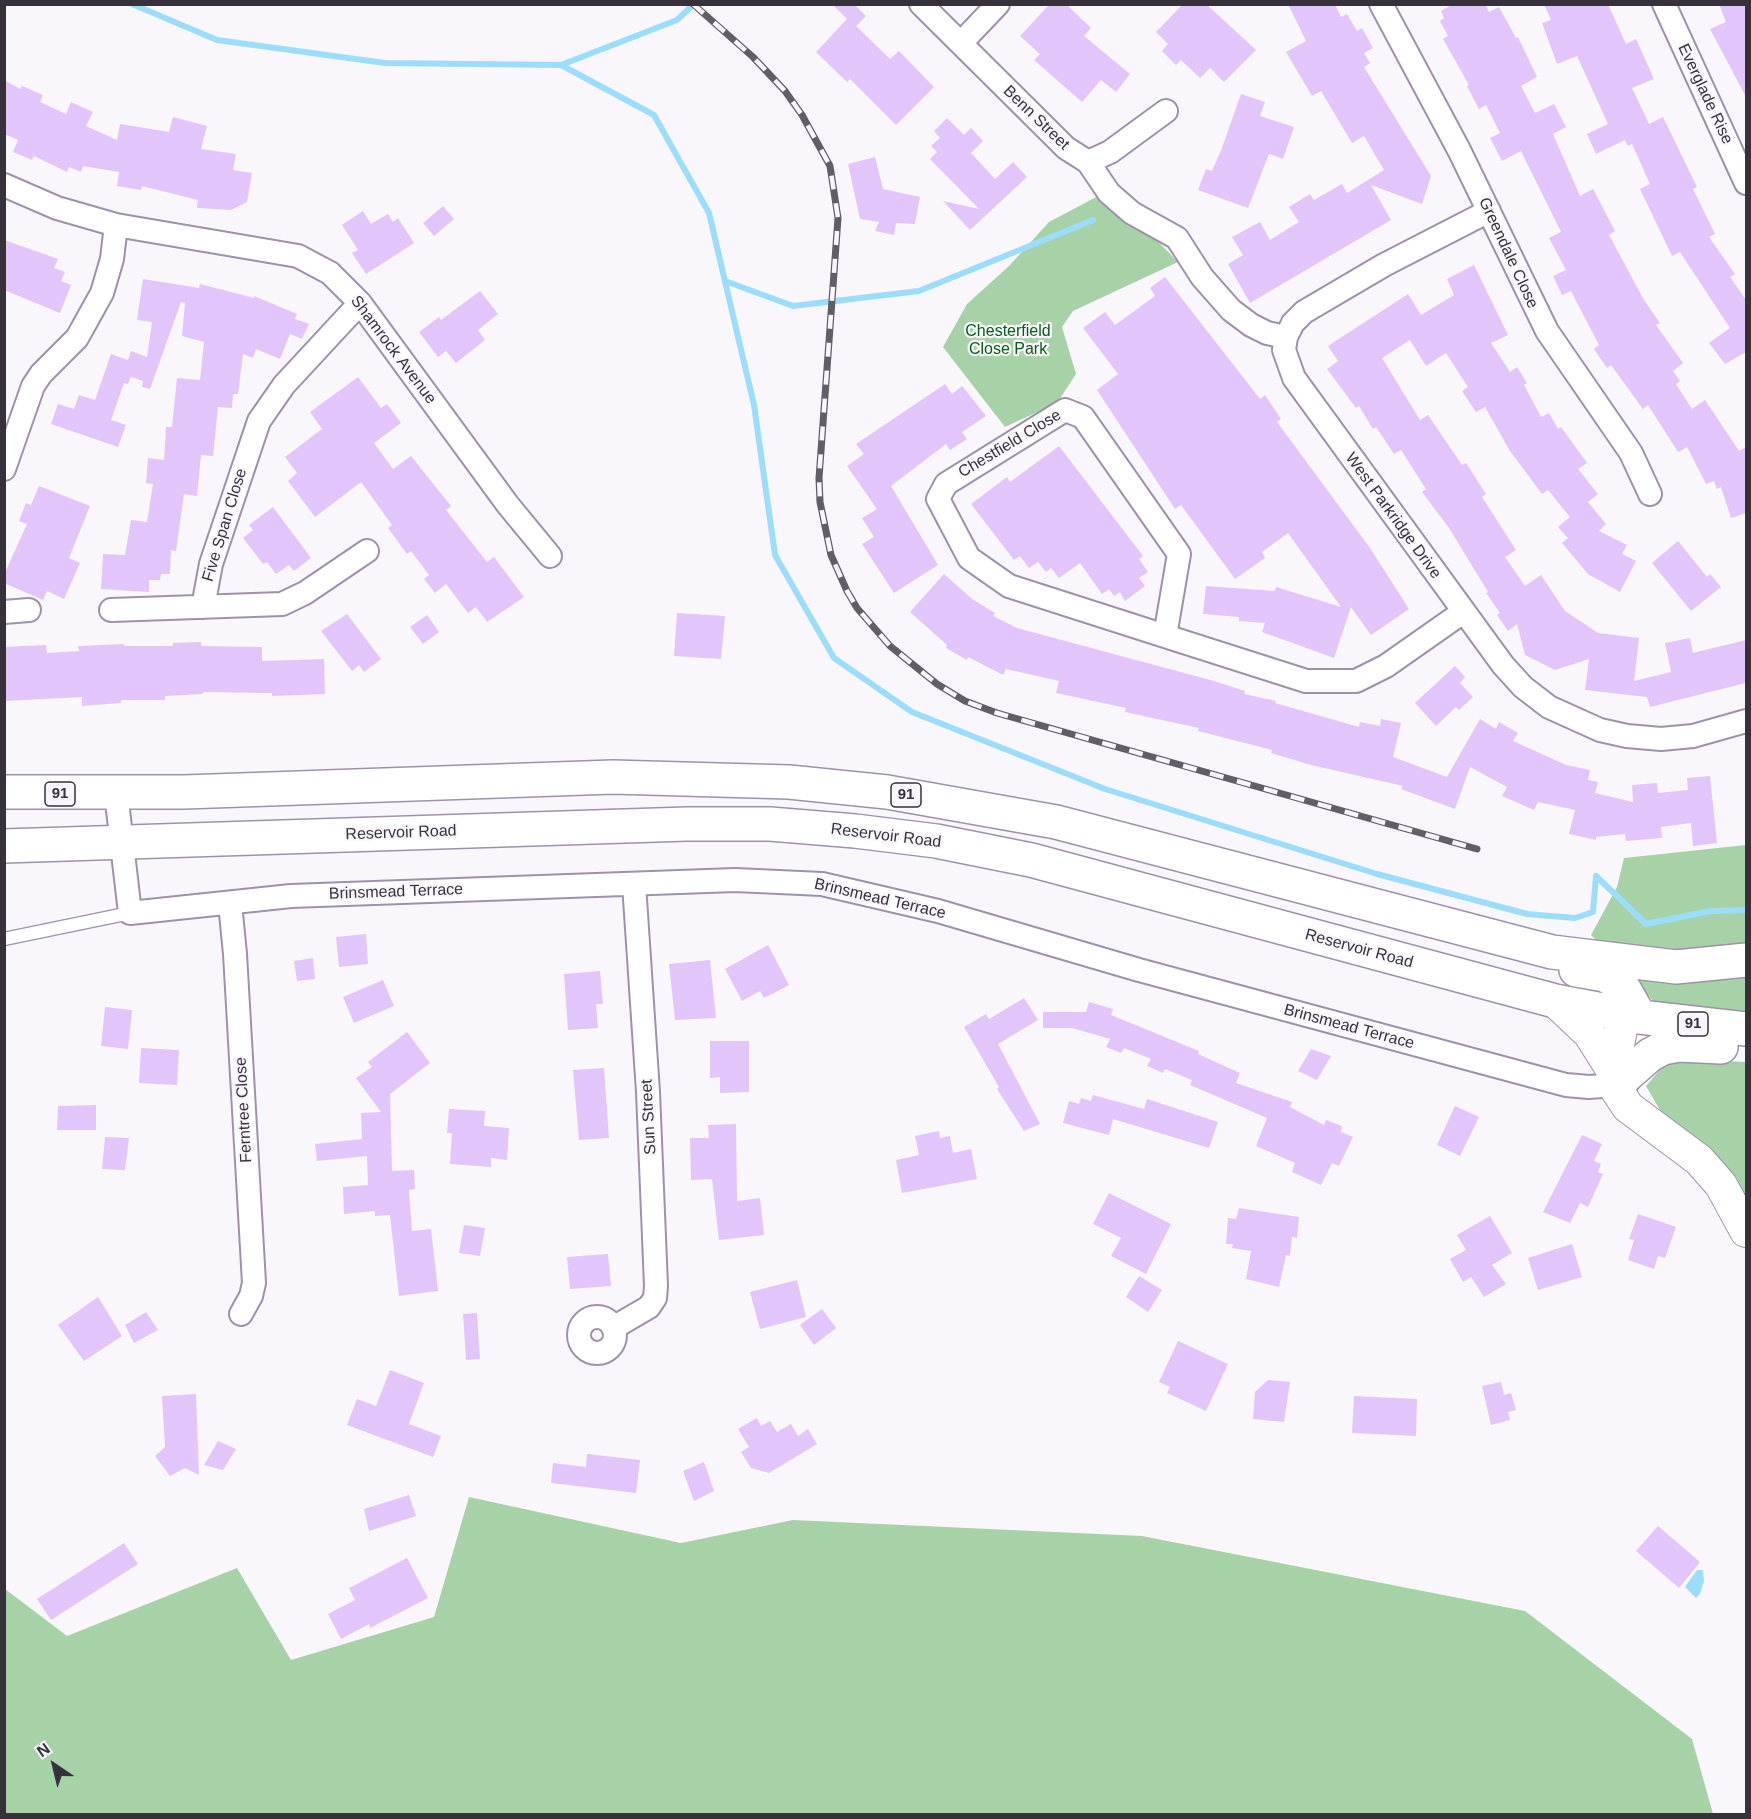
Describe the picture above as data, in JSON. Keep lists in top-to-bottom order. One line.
{"streets":{"main road":["91","Reservoir Road"],"street":["Everglade Rise","Benn Street","Greendale Close","Shamrock Avenue","Chestfield Close","West Parkridge Drive","Five Span Close","Brinsmead Terrace","Ferntree Close","Sun Street"]},"crossings":[["Benn Street","West Parkridge Drive"],["Shamrock Avenue","Five Span Close"],["Chestfield Close","West Parkridge Drive"],["Brinsmead Terrace","Ferntree Close"],["Brinsmead Terrace","Sun Street"]],"parks":["Chesterfield Close Park"],"north":"top left"}
